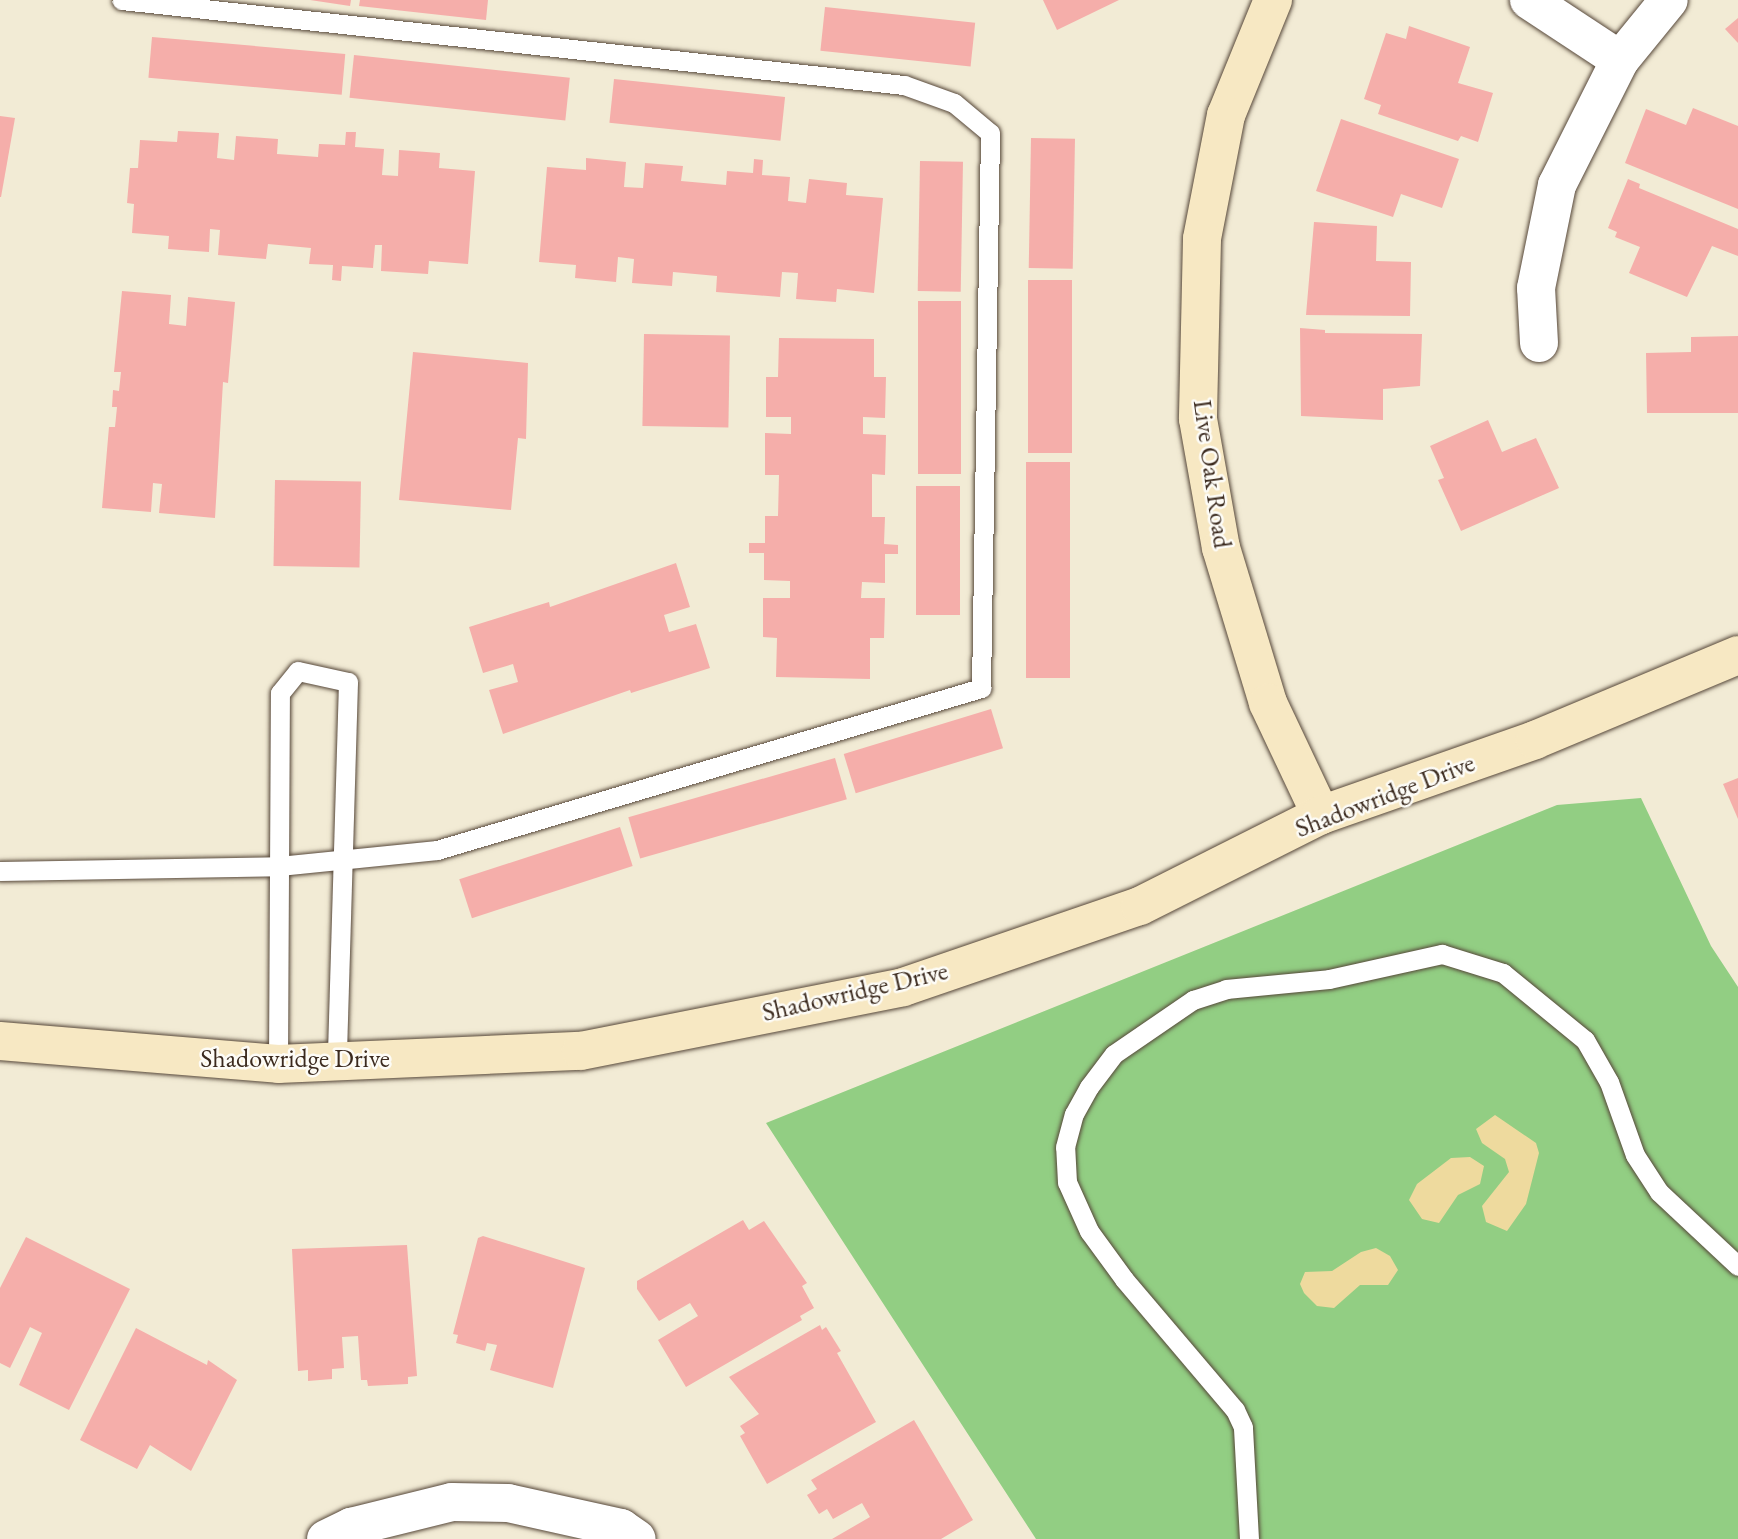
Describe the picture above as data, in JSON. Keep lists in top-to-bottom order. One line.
{"streets":{"main road":["Live Oak Road","Shadowridge Drive"]},"crossings":[["Live Oak Road","Shadowridge Drive"]]}
